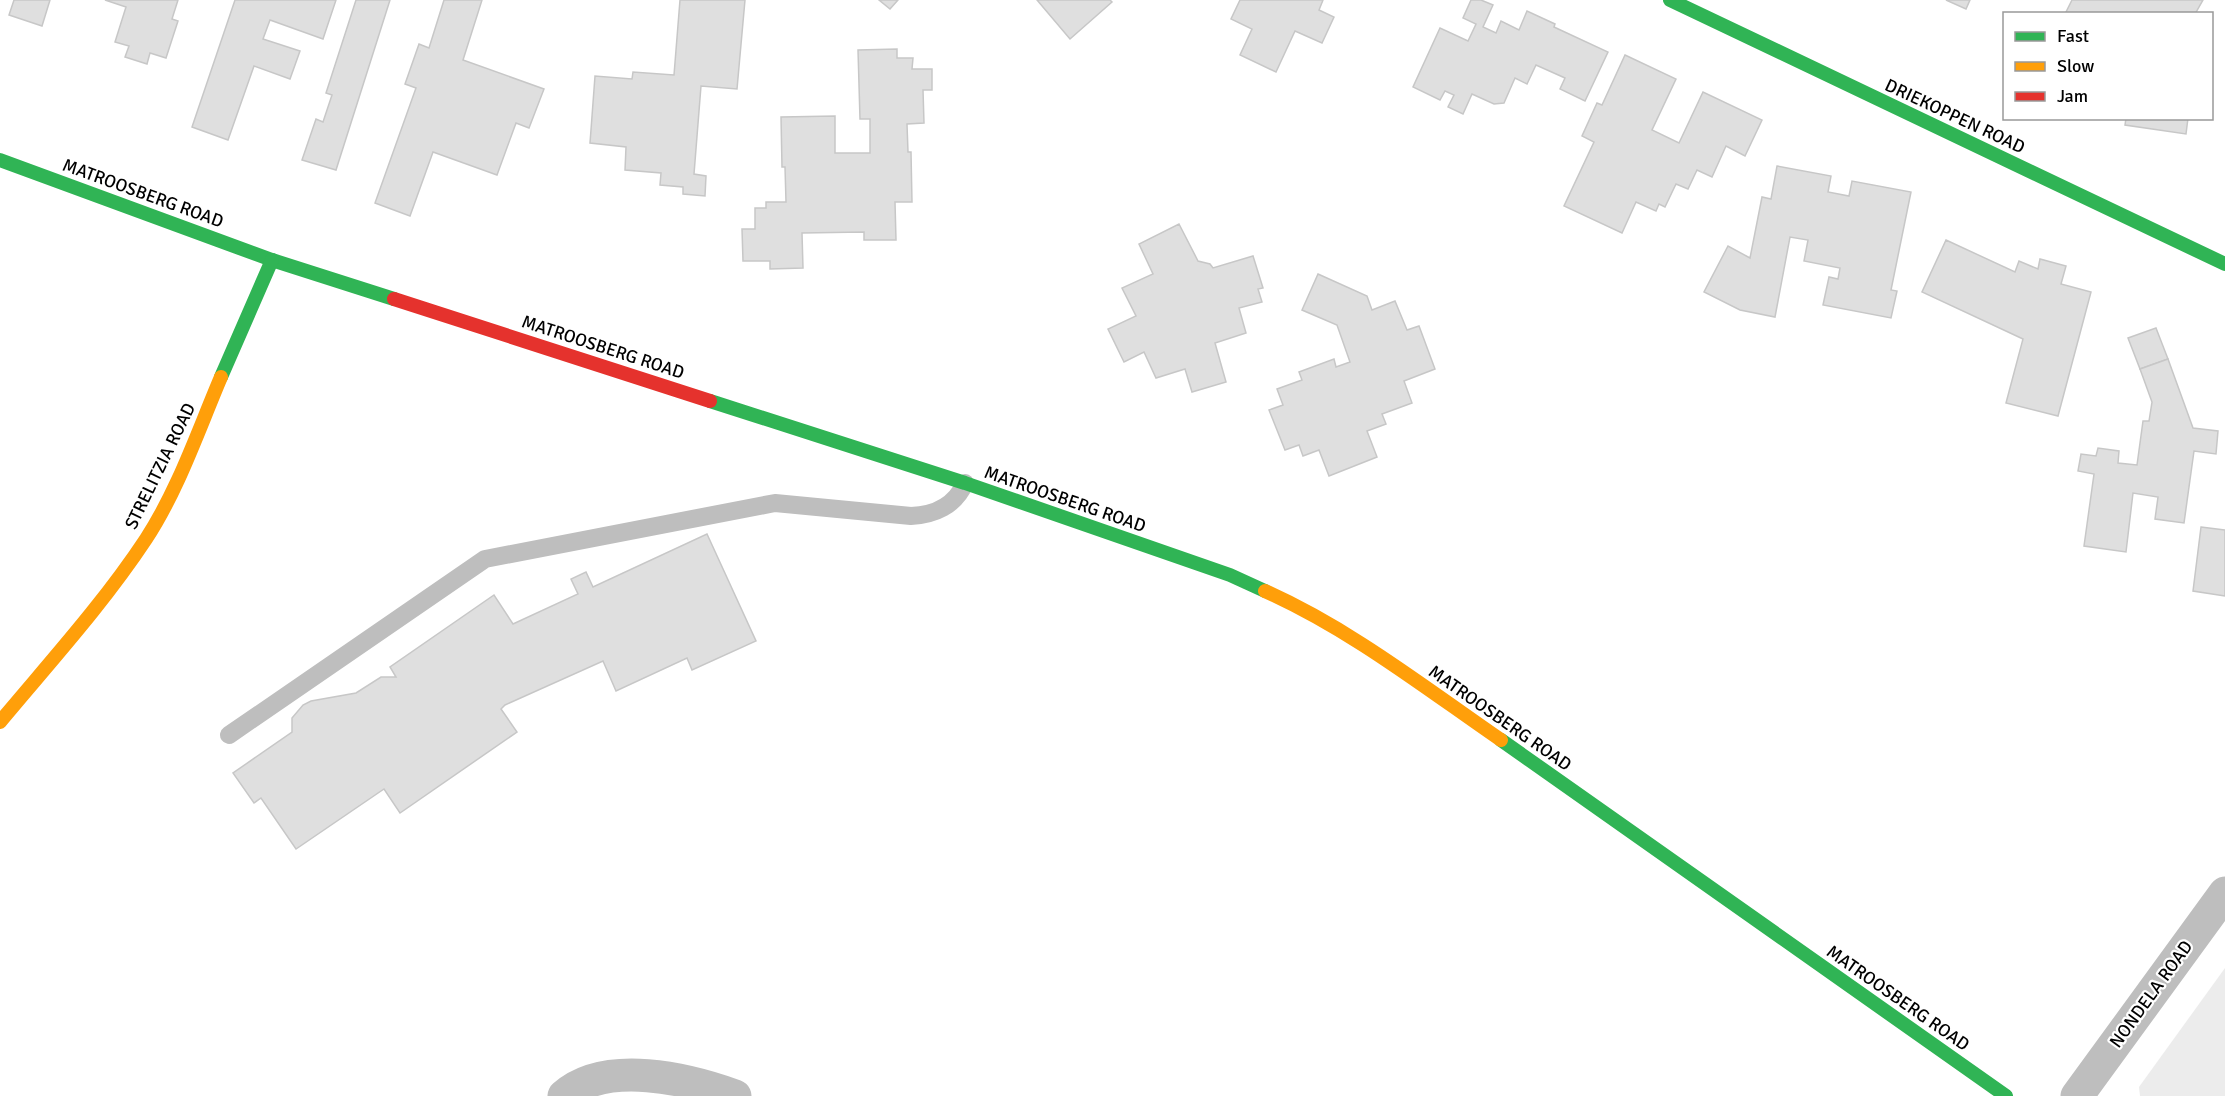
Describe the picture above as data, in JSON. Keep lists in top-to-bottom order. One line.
{"streets":{"street":["DRIEKOPPEN ROAD","MATROOSBERG ROAD","STRELITZIA ROAD","NONDELA ROAD"]},"crossings":[["MATROOSBERG ROAD","STRELITZIA ROAD"]],"legend":["Fast","Slow","Jam"]}
